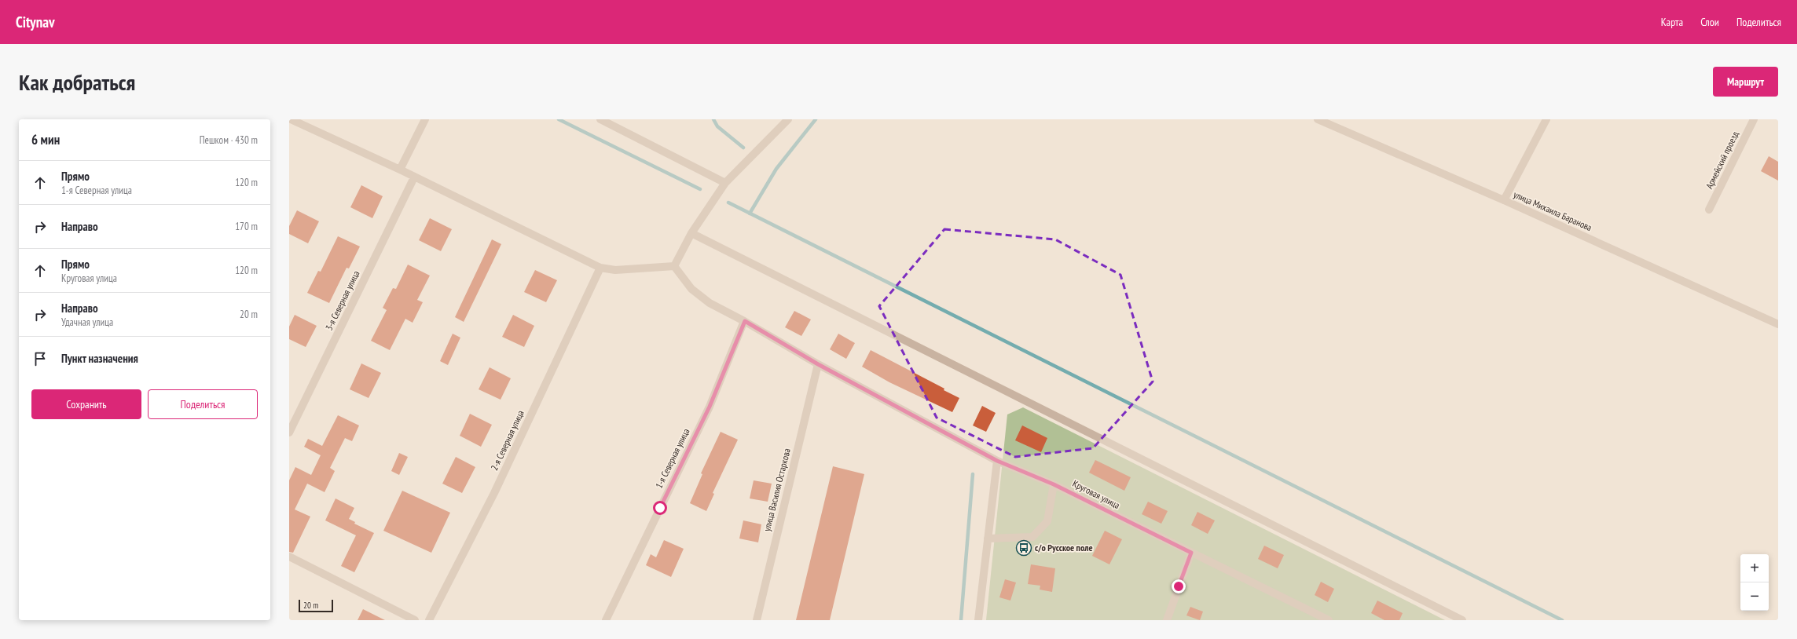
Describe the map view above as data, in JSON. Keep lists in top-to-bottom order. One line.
{"streets":{"street":["Армейский проезд","улица Михаила Баранова","3-я Северная улица","2-я Северная улица","1-я Северная улица","улица Василия Остаркова","Круговая улица"]},"crossings":[["1-я Северная улица","Круговая улица"],["улица Василия Остаркова","Круговая улица"]],"places":{"bus stop":["с/о Русское поле"]},"scale_bar":"20 m","page":{"header":"Citynav","nav":["Карта","Слои","Поделиться"],"buttons":["Маршрут",["Сохранить","Поделиться"]],"title":"Как добраться","heading":["6 мин","Пешком · 430 m"],"list":[["Прямо","1-я Северная улица","120 m"],["Направо","170 m"],["Прямо","Круговая улица","120 m"],["Направо","Удачная улица","20 m"],"Пункт назначения"],"map_buttons":["+","−"],"scale":"20 m"}}
